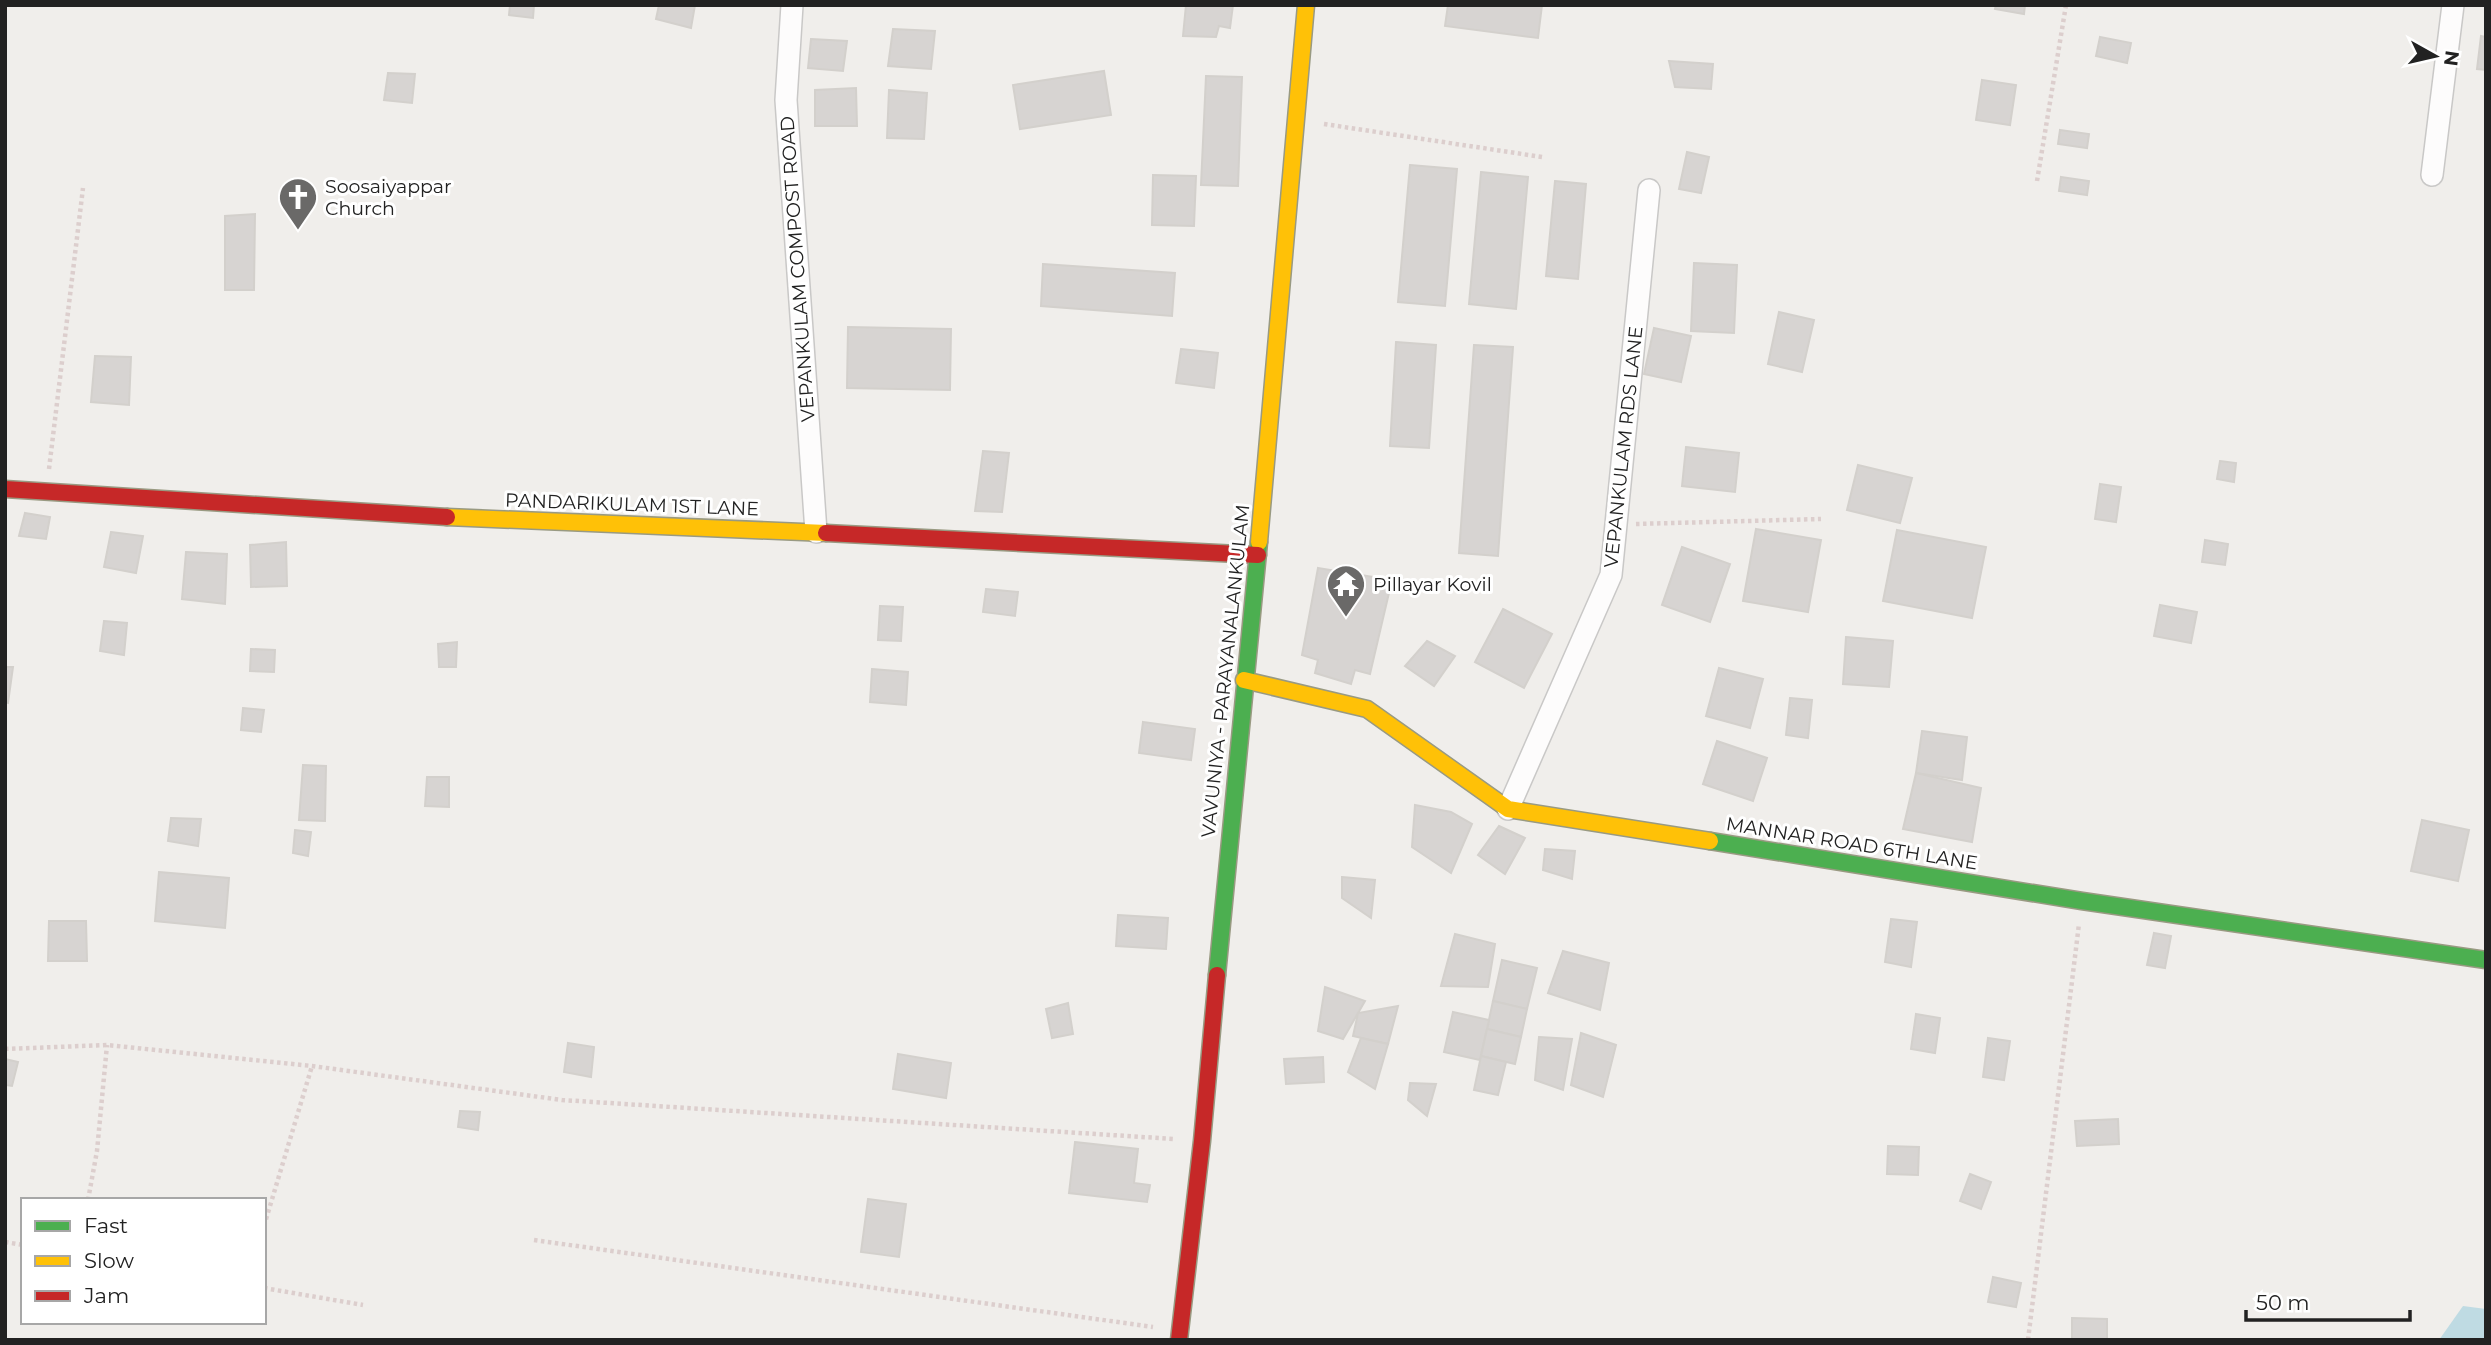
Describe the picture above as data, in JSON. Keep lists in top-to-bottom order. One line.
{"streets":{"main road":["PANDARIKULAM 1ST LANE","VAVUNIYA - PARAYANALANKULAM","MANNAR ROAD 6TH LANE"],"street":["VEPANKULAM COMPOST ROAD","VEPANKULAM RDS LANE"]},"crossings":[["VEPANKULAM COMPOST ROAD","PANDARIKULAM 1ST LANE"],["VEPANKULAM RDS LANE","MANNAR ROAD 6TH LANE"],["PANDARIKULAM 1ST LANE","VAVUNIYA - PARAYANALANKULAM"],["VAVUNIYA - PARAYANALANKULAM","MANNAR ROAD 6TH LANE"]],"places":{"church":["Soosaiyappar Church"],"temple":["Pillayar Kovil"]},"legend":["Fast","Slow","Jam"],"scale_bar":"50 m","north":"right"}
